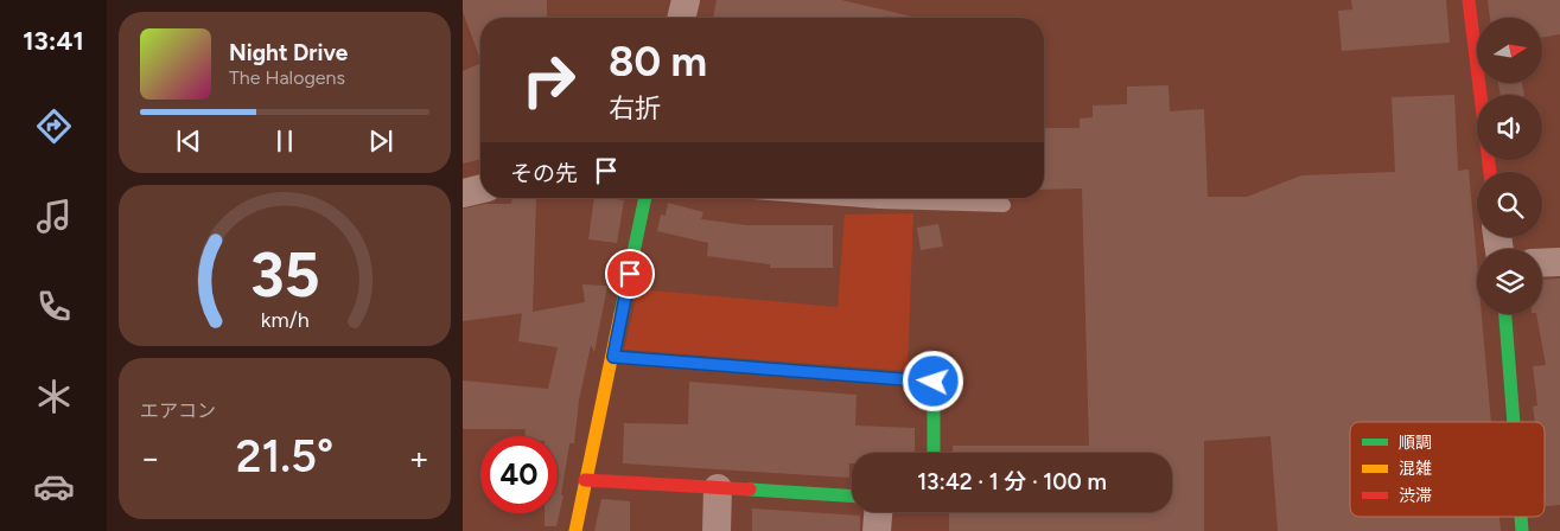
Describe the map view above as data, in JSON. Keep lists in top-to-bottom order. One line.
{"legend":["順調","混雑","渋滞"],"north":"right","page":{"tabs":"13:41","turn":["80 m","右折"],"song":["Night Drive","The Halogens"],"then":"その先","tile":"エアコン","heat":["−","21.5°","+"],"limit":"40","trip":"13:42 · 1 分 · 100 m","gauge":["35","km/h"]}}
